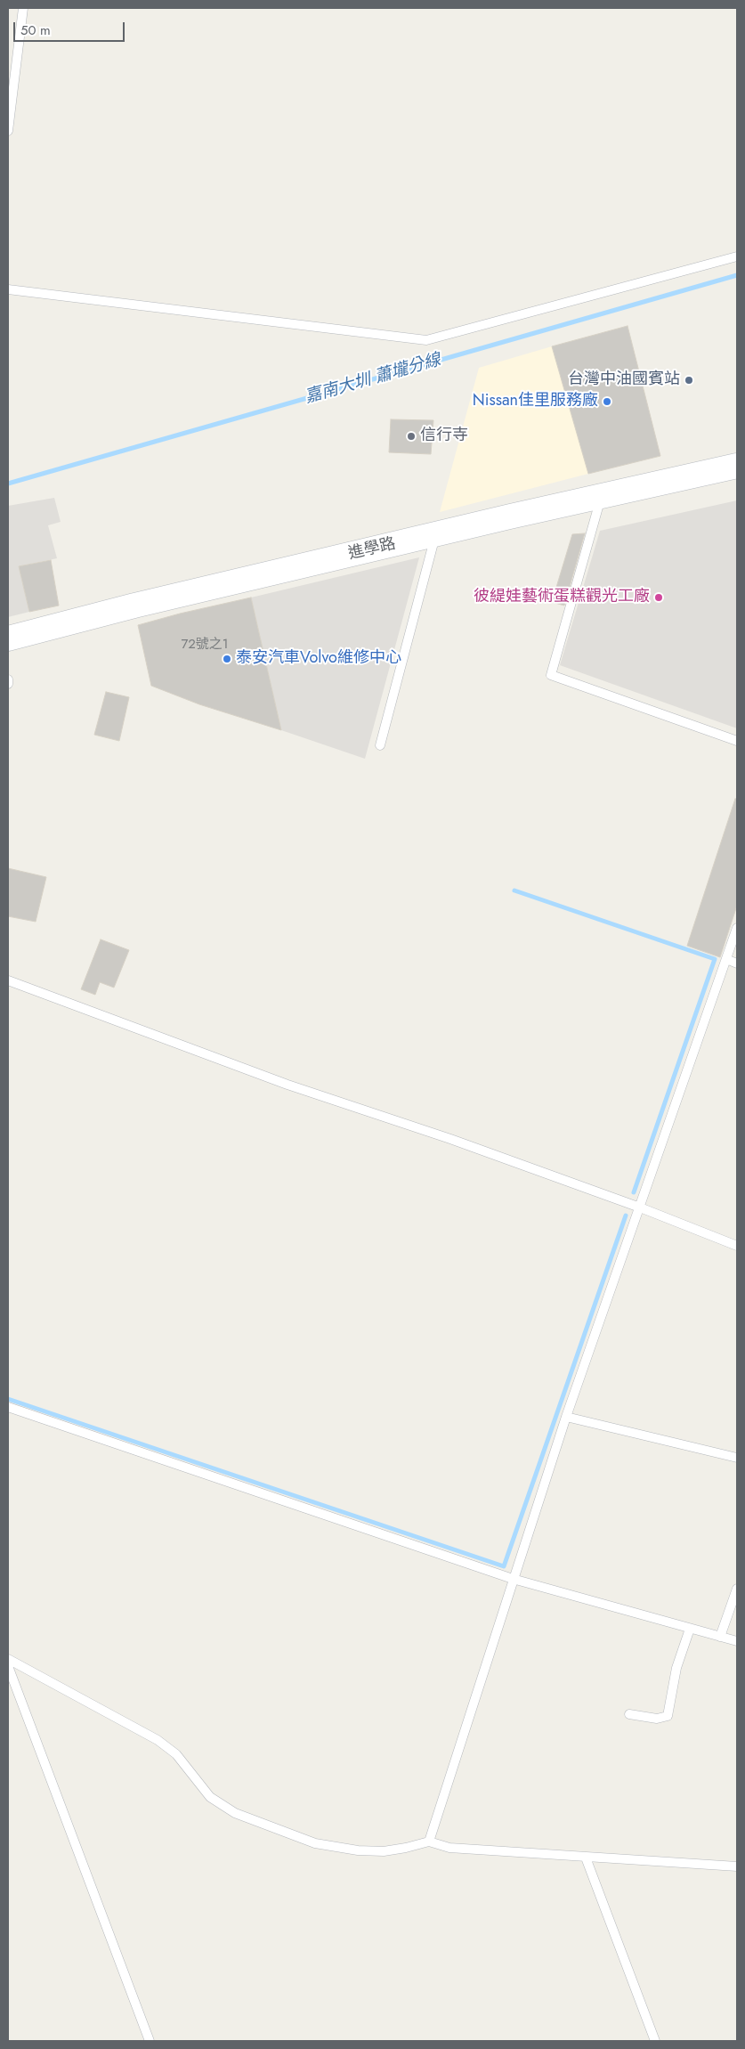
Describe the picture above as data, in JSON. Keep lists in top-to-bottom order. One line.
{"streets":{"main road":["進學路"]},"water":["嘉南大圳 蕭壠分線"],"places":["台灣中油國賓站","Nissan佳里服務廠","信行寺","彼緹娃藝術蛋糕觀光工廠","泰安汽車Volvo維修中心"],"house_numbers":["72號之1"],"scale_bar":"50 m"}
